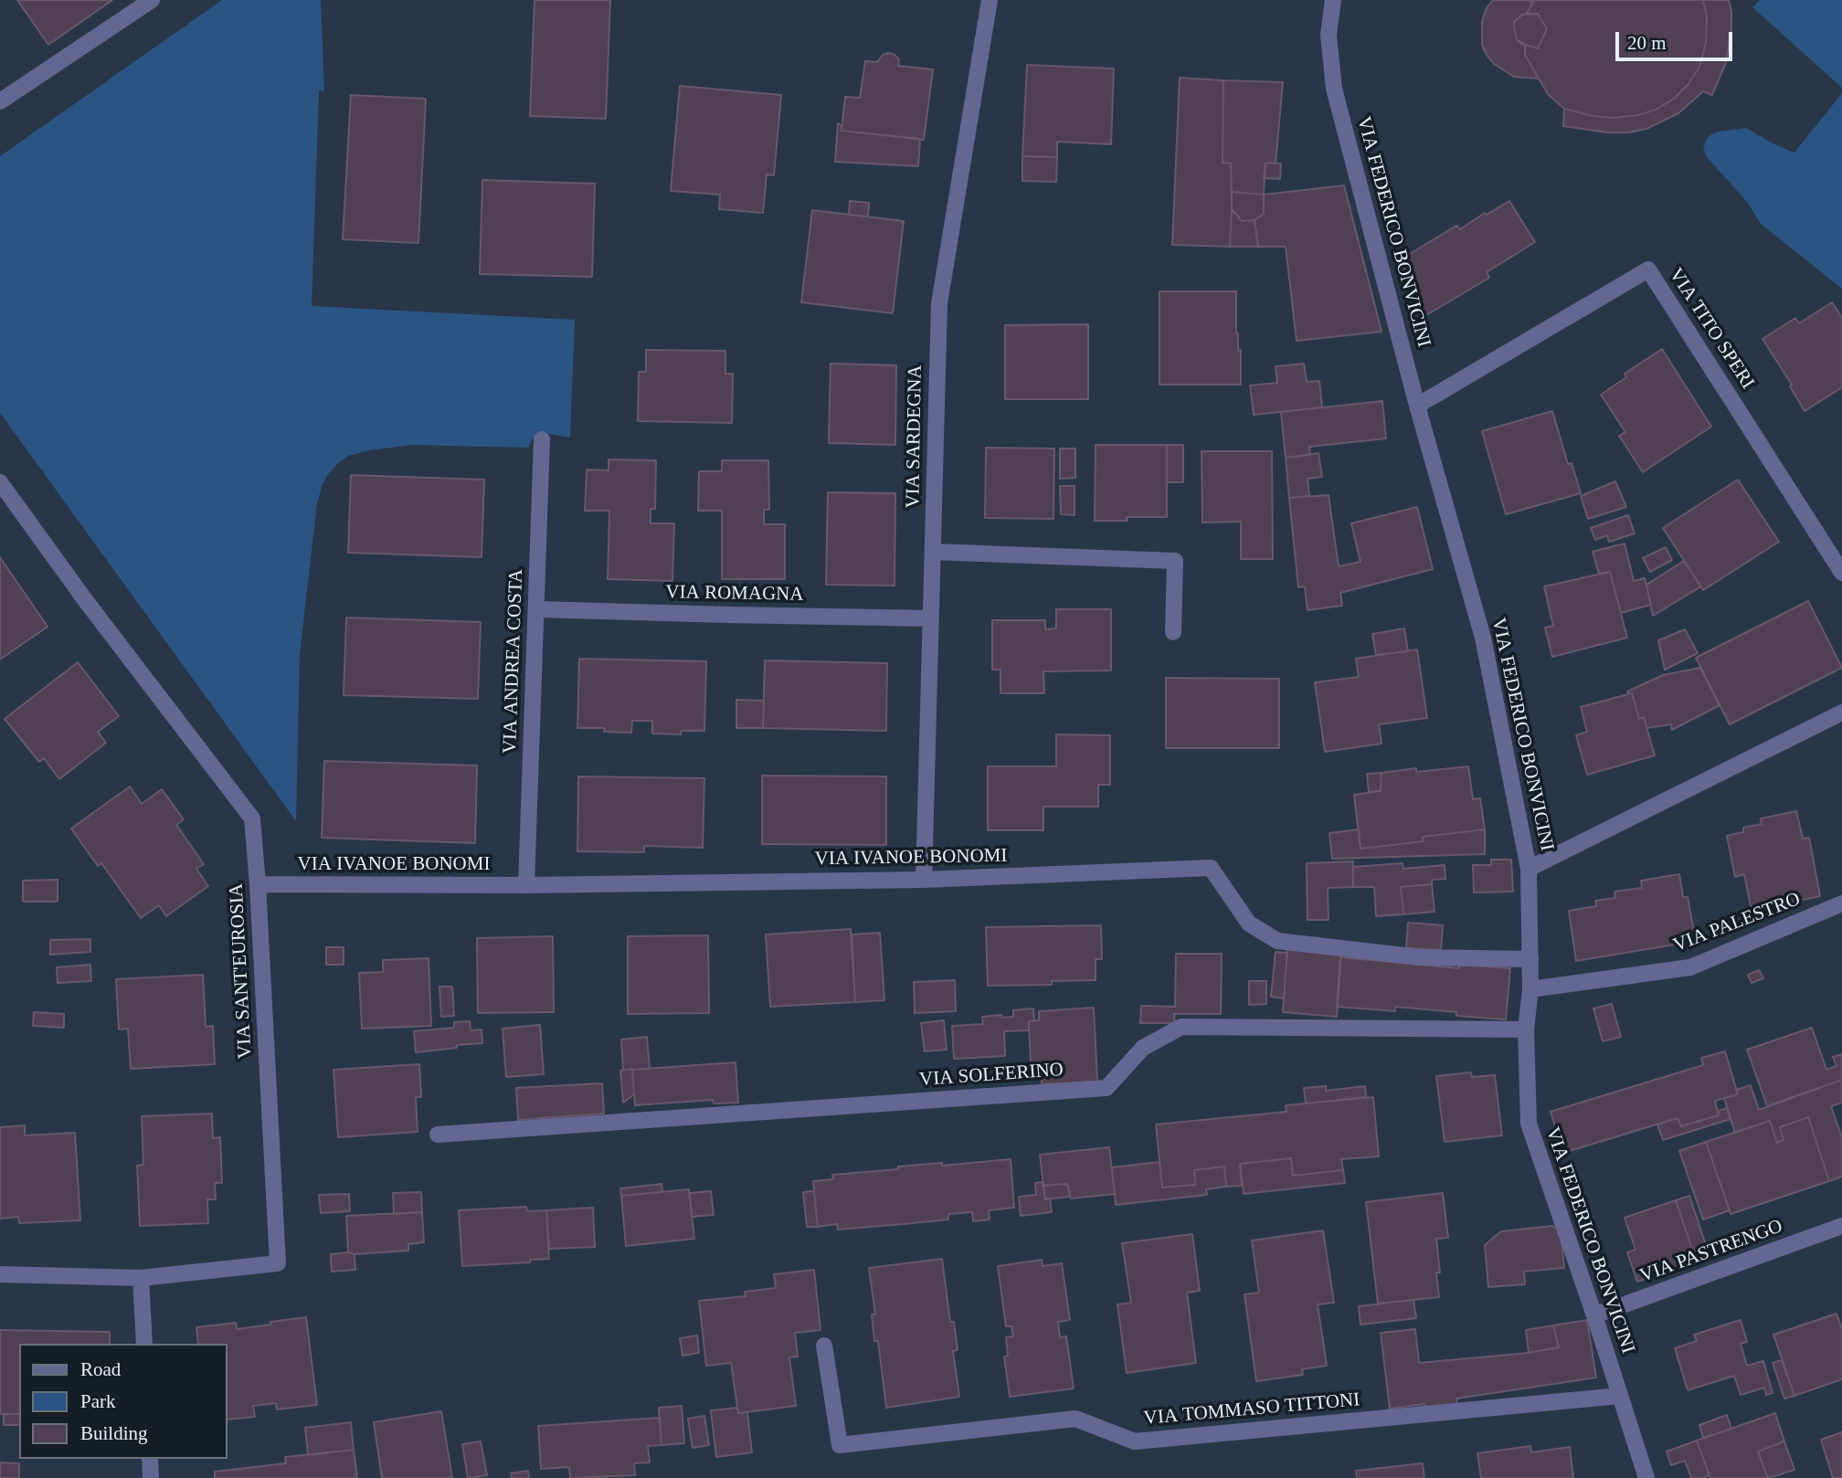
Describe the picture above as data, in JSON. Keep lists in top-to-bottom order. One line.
{"streets":{"street":["VIA FEDERICO BONVICINI","VIA TITO SPERI","VIA SARDEGNA","VIA ROMAGNA","VIA ANDREA COSTA","VIA IVANOE BONOMI","VIA PALESTRO","VIA SANT'EUROSIA","VIA SOLFERINO","VIA PASTRENGO","VIA TOMMASO TITTONI"]},"crossings":[["VIA FEDERICO BONVICINI","VIA TITO SPERI"],["VIA FEDERICO BONVICINI","VIA IVANOE BONOMI"],["VIA FEDERICO BONVICINI","VIA PALESTRO"],["VIA FEDERICO BONVICINI","VIA SOLFERINO"],["VIA FEDERICO BONVICINI","VIA PASTRENGO"],["VIA FEDERICO BONVICINI","VIA TOMMASO TITTONI"],["VIA SARDEGNA","VIA ROMAGNA"],["VIA SARDEGNA","VIA IVANOE BONOMI"],["VIA ROMAGNA","VIA ANDREA COSTA"],["VIA ANDREA COSTA","VIA IVANOE BONOMI"],["VIA IVANOE BONOMI","VIA SANT'EUROSIA"]],"legend":["Road","Park","Building"],"scale_bar":"20 m"}
